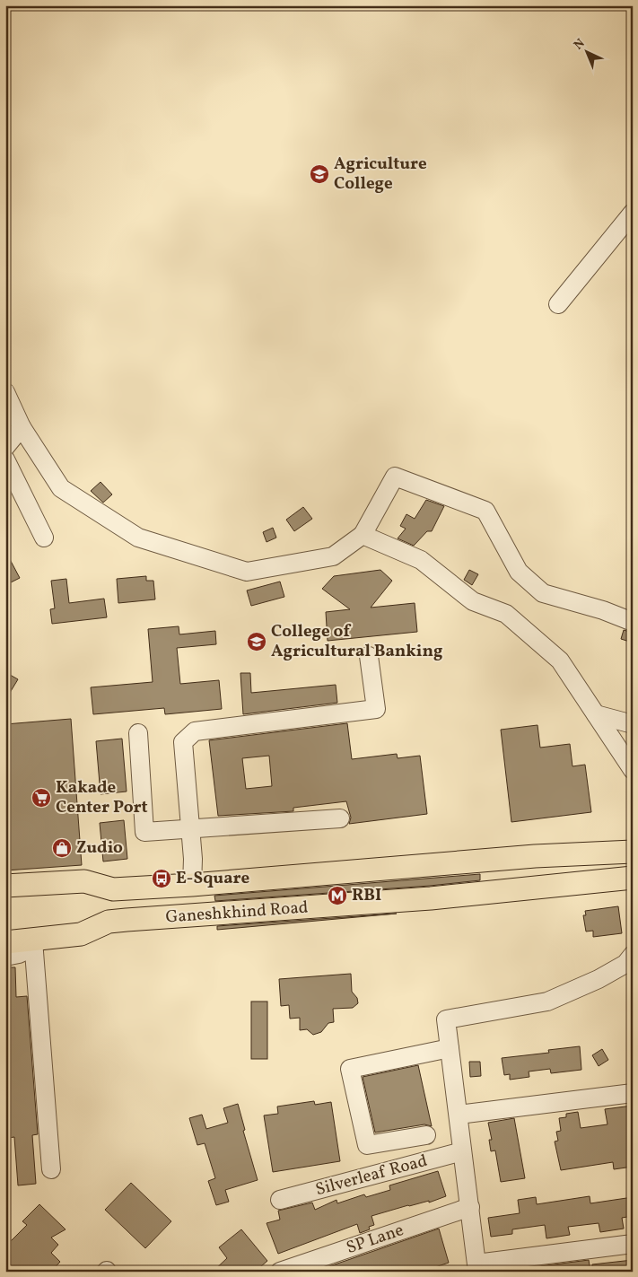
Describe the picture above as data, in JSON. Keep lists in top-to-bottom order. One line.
{"streets":{"main road":["Ganeshkhind Road"],"street":["Silverleaf Road","SP Lane"]},"places":{"school or university":["Agriculture College","College of Agricultural Banking"],"supermarket":["Kakade Center Port"],"shop":["Zudio"],"bus stop":["E-Square"],"metro station":["RBI"]},"north":"top left"}
